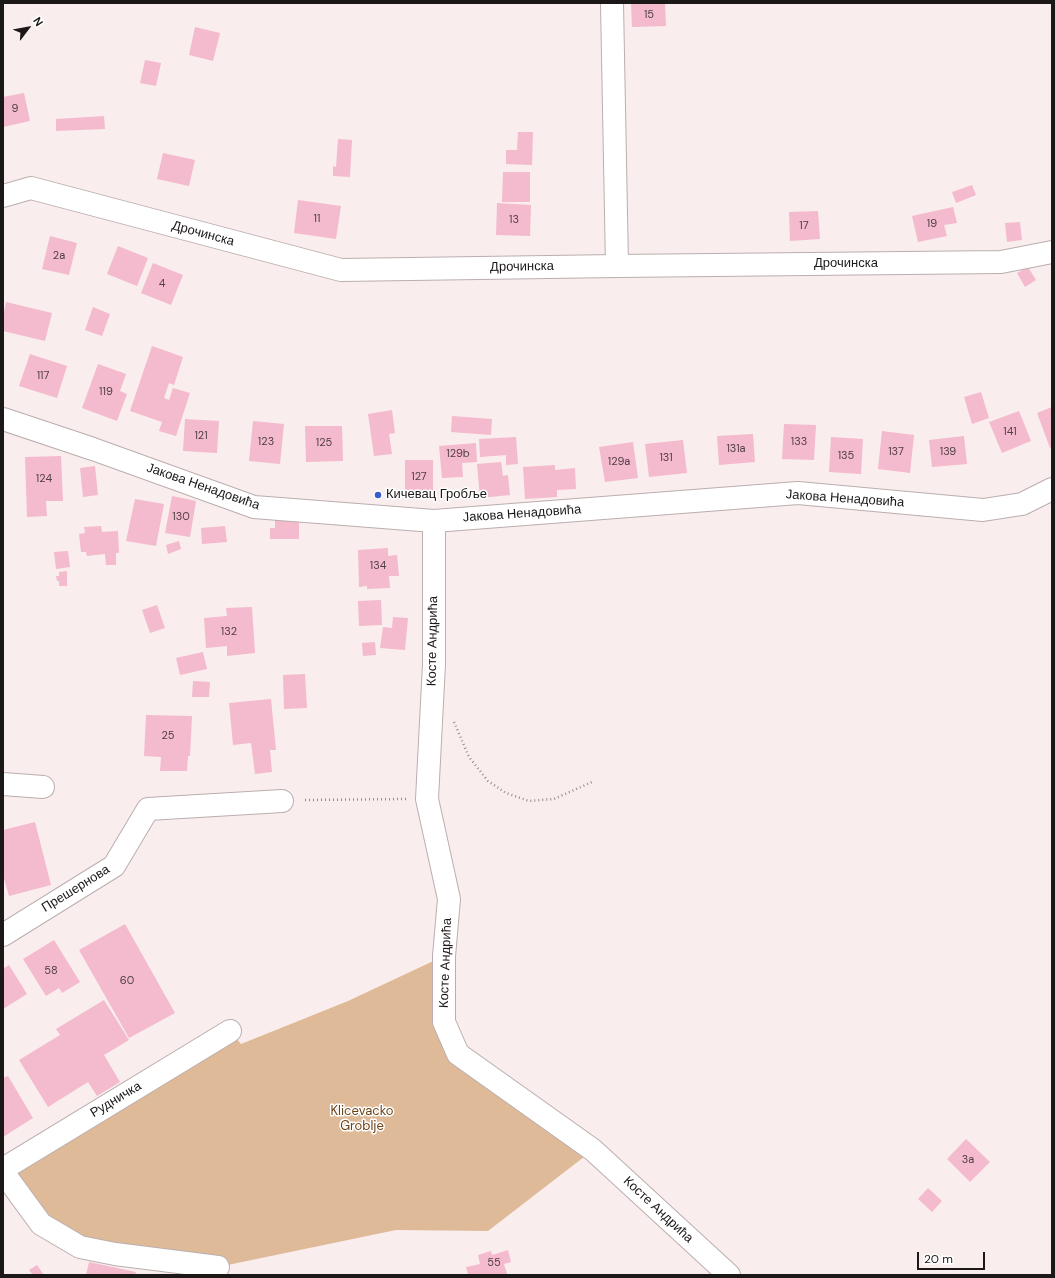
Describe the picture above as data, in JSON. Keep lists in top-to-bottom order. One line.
{"streets":{"street":["Дрочинска","Јакова Ненадовића","Косте Андрића","Прешернова","Рудничка"]},"crossings":[["Јакова Ненадовића","Косте Андрића"]],"parks":["Klicevacko Groblje"],"places":["Кичевац Гробље"],"house_numbers":["15","9","11","13","19","17","2a","4","117","119","141","121","123","133","125","131a","137","139","129b","135","131","129a","127","124","130","134","132","25","58","60","3a","55"],"scale_bar":"20 m","north":"top right"}
